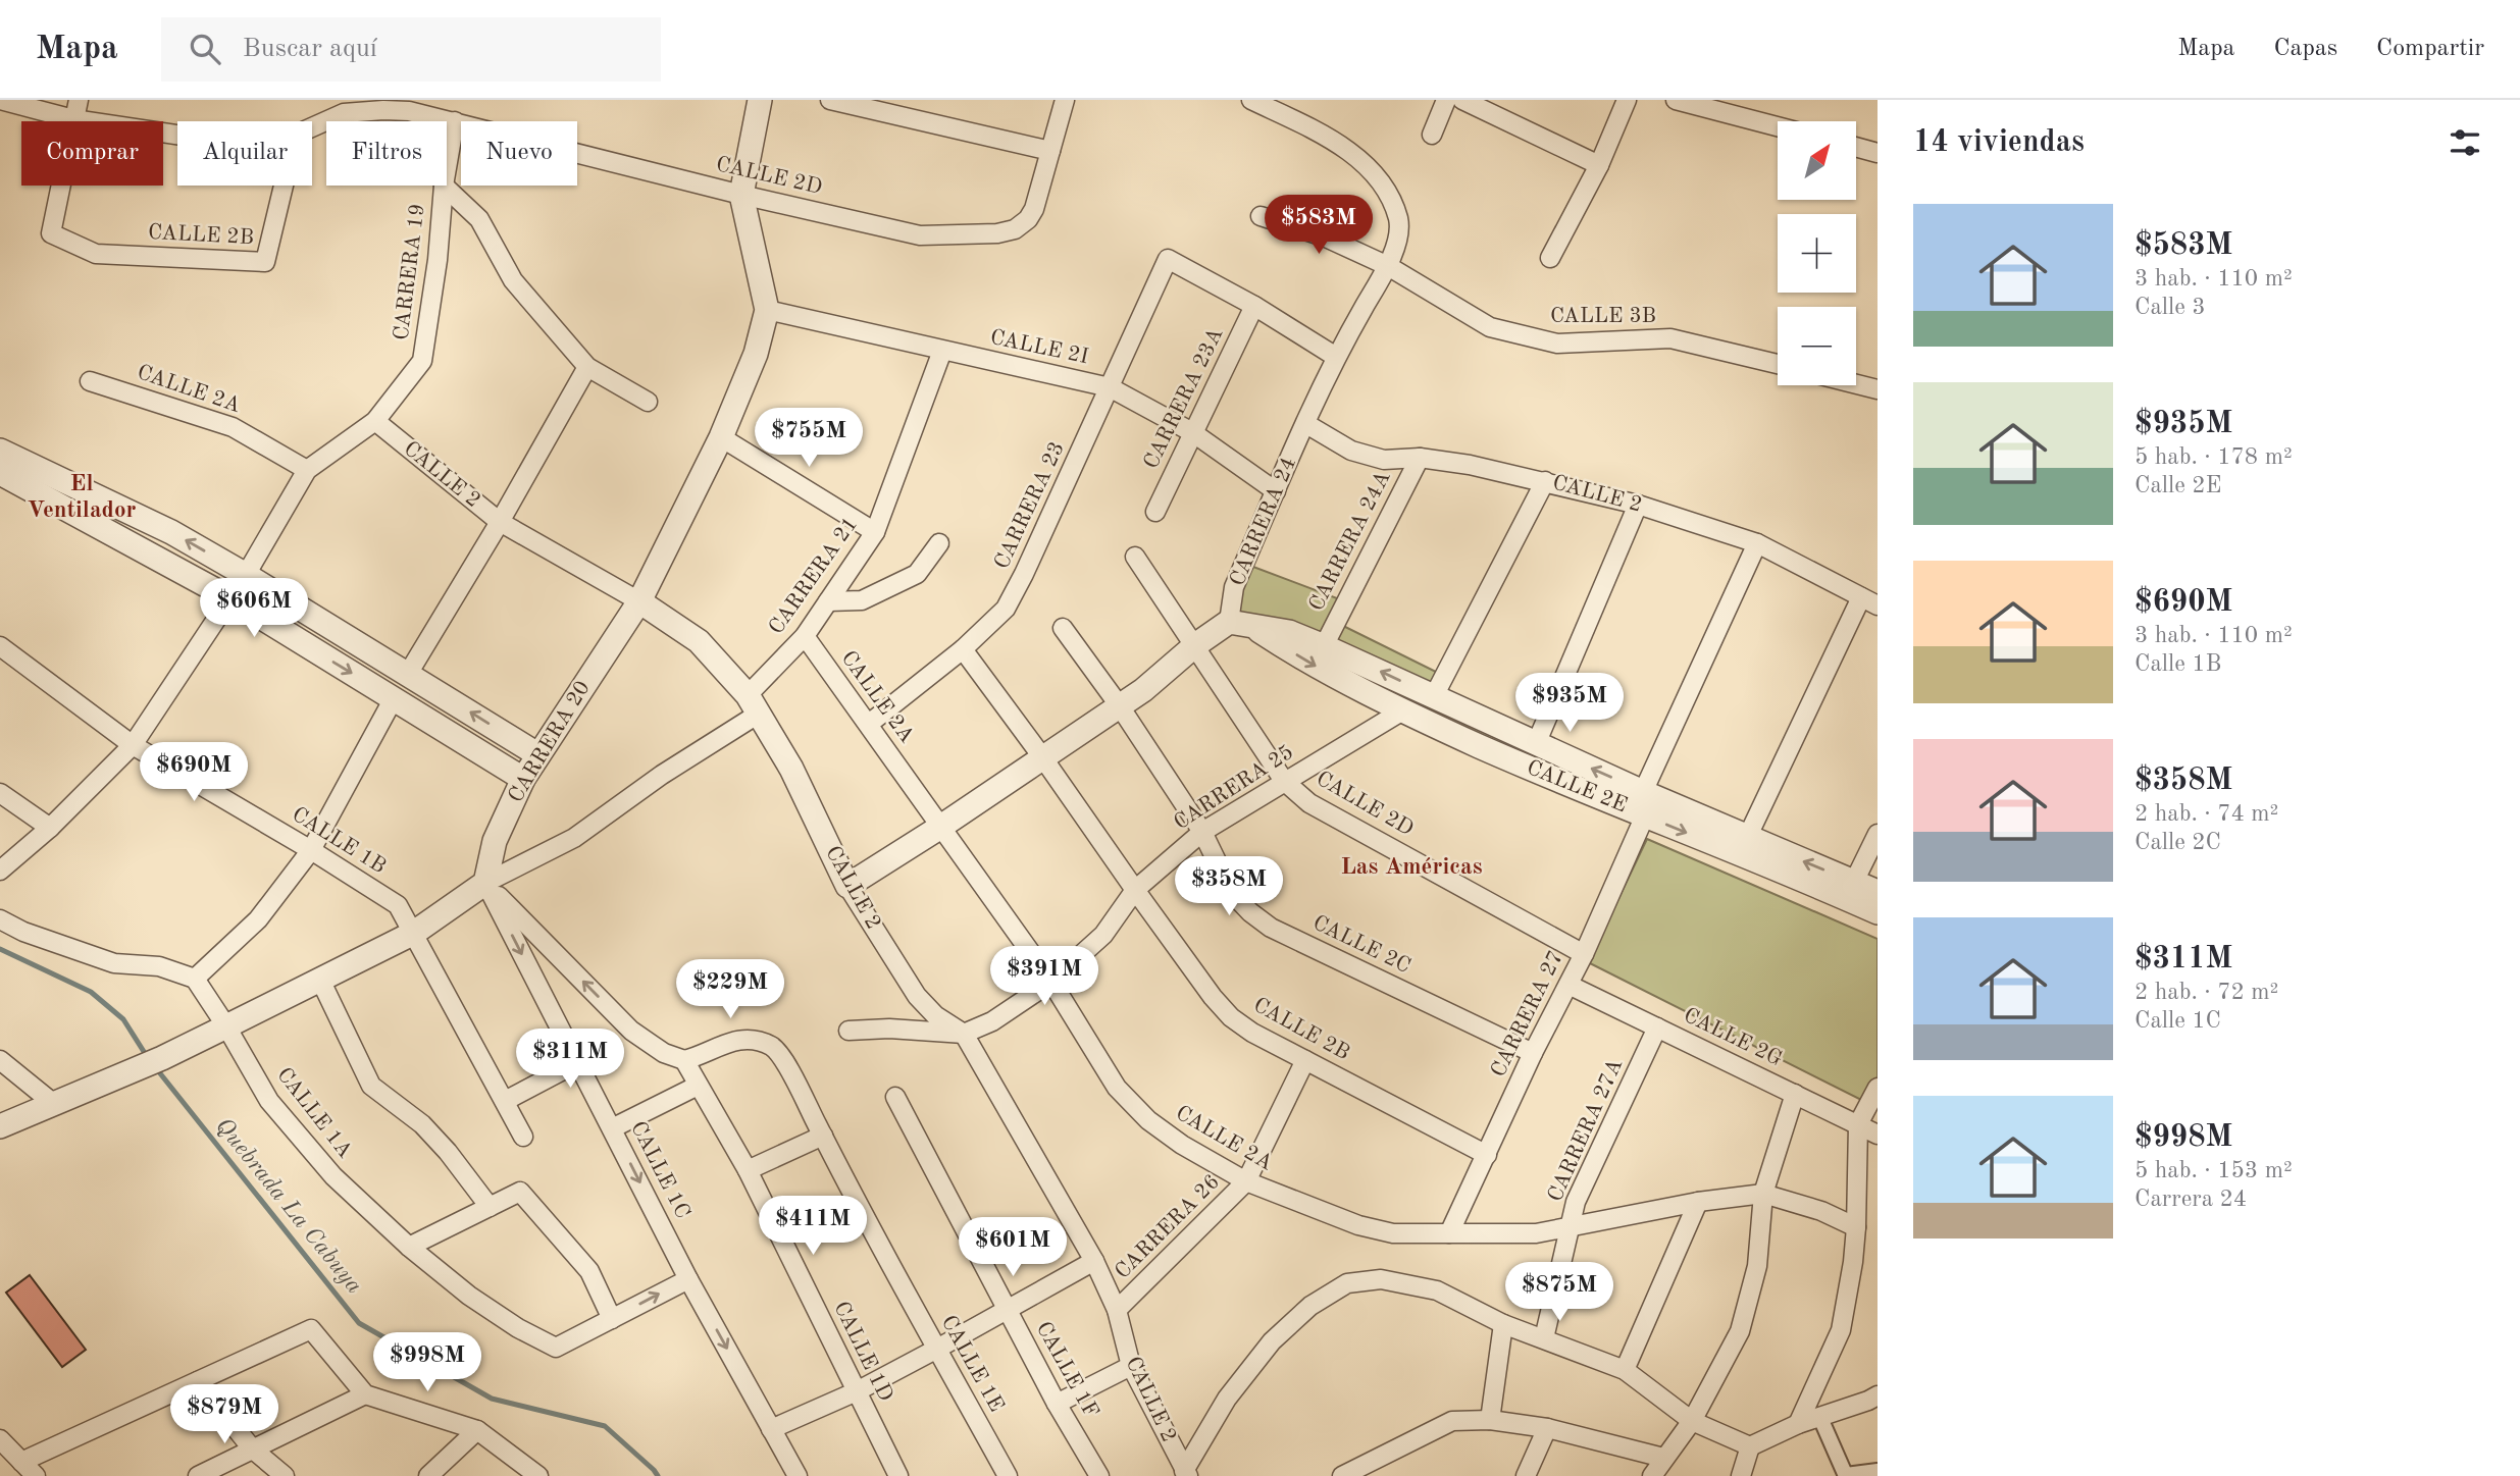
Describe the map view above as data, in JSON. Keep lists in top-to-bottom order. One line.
{"streets":{"street":["CALLE 2D","CALLE 2B","CARRERA 19","CALLE 3B","CALLE 2I","CALLE 2A","CARRERA 23A","CALLE 2","CARRERA 23","CARRERA 24","CARRERA 24A","CARRERA 21","CARRERA 20","CALLE 2E","CARRERA 25","CALLE 1B","CALLE 2C","CARRERA 27","CALLE 2G","CALLE 1A","CARRERA 27A","CALLE 1C","CARRERA 26","CALLE 1D","CALLE 1E","CALLE 1F"]},"crossings":[["CALLE 2D","CARRERA 19"],["CALLE 2D","CARRERA 20"],["CALLE 2D","CARRERA 25"],["CALLE 2D","CARRERA 27"],["CALLE 2B","CARRERA 23"],["CALLE 2B","CARRERA 25"],["CALLE 2B","CARRERA 27"],["CALLE 2B","CARRERA 26"],["CARRERA 19","CALLE 2A"],["CARRERA 19","CALLE 2"],["CARRERA 19","CALLE 1B"],["CALLE 3B","CARRERA 24"],["CALLE 2I","CARRERA 23A"],["CALLE 2I","CARRERA 23"],["CALLE 2I","CARRERA 24"],["CALLE 2I","CARRERA 21"],["CALLE 2I","CARRERA 20"],["CALLE 2A","CARRERA 23"],["CALLE 2A","CARRERA 21"],["CALLE 2A","CARRERA 25"],["CALLE 2A","CARRERA 27"],["CALLE 2A","CARRERA 27A"],["CALLE 2A","CARRERA 26"],["CARRERA 23A","CARRERA 23"],["CALLE 2","CARRERA 24"],["CALLE 2","CARRERA 24A"],["CALLE 2","CARRERA 21"],["CALLE 2","CARRERA 20"],["CALLE 2","CARRERA 25"],["CALLE 2","CARRERA 26"],["CARRERA 24","CALLE 2E"],["CARRERA 24A","CALLE 2E"],["CARRERA 21","CARRERA 20"],["CARRERA 21","CALLE 1C"],["CARRERA 20","CALLE 1C"],["CALLE 2E","CARRERA 25"],["CALLE 2E","CARRERA 27"],["CARRERA 25","CALLE 2C"],["CALLE 2C","CARRERA 27"],["CARRERA 27","CALLE 2G"],["CALLE 2G","CARRERA 27A"],["CALLE 1C","CARRERA 26"],["CARRERA 26","CALLE 1D"],["CARRERA 26","CALLE 1E"],["CARRERA 26","CALLE 1F"],["CALLE 1D","CALLE 1E"]],"districts":["El Ventilador","Las Américas"],"water":["Quebrada La Cabuya"],"north":"top right","page":{"header":"Mapa","search":"Buscar aquí","nav":["Mapa","Capas","Compartir"],"heading":"14 viviendas","map_buttons":["+","−"],"chip":["Comprar","Alquilar","Filtros","Nuevo"],"list":[{"name":"$583M","note":"3 hab. · 110 m² · Calle 3"},{"name":"$935M","note":"5 hab. · 178 m² · Calle 2E"},{"name":"$690M","note":"3 hab. · 110 m² · Calle 1B"},{"name":"$358M","note":"2 hab. · 74 m² · Calle 2C"},{"name":"$311M","note":"2 hab. · 72 m² · Calle 1C"},{"name":"$998M","note":"5 hab. · 153 m² · Carrera 24"}],"price":["$583M","$755M","$606M","$935M","$690M","$358M","$391M","$229M","$311M","$411M","$601M","$875M","$998M","$879M"]}}
